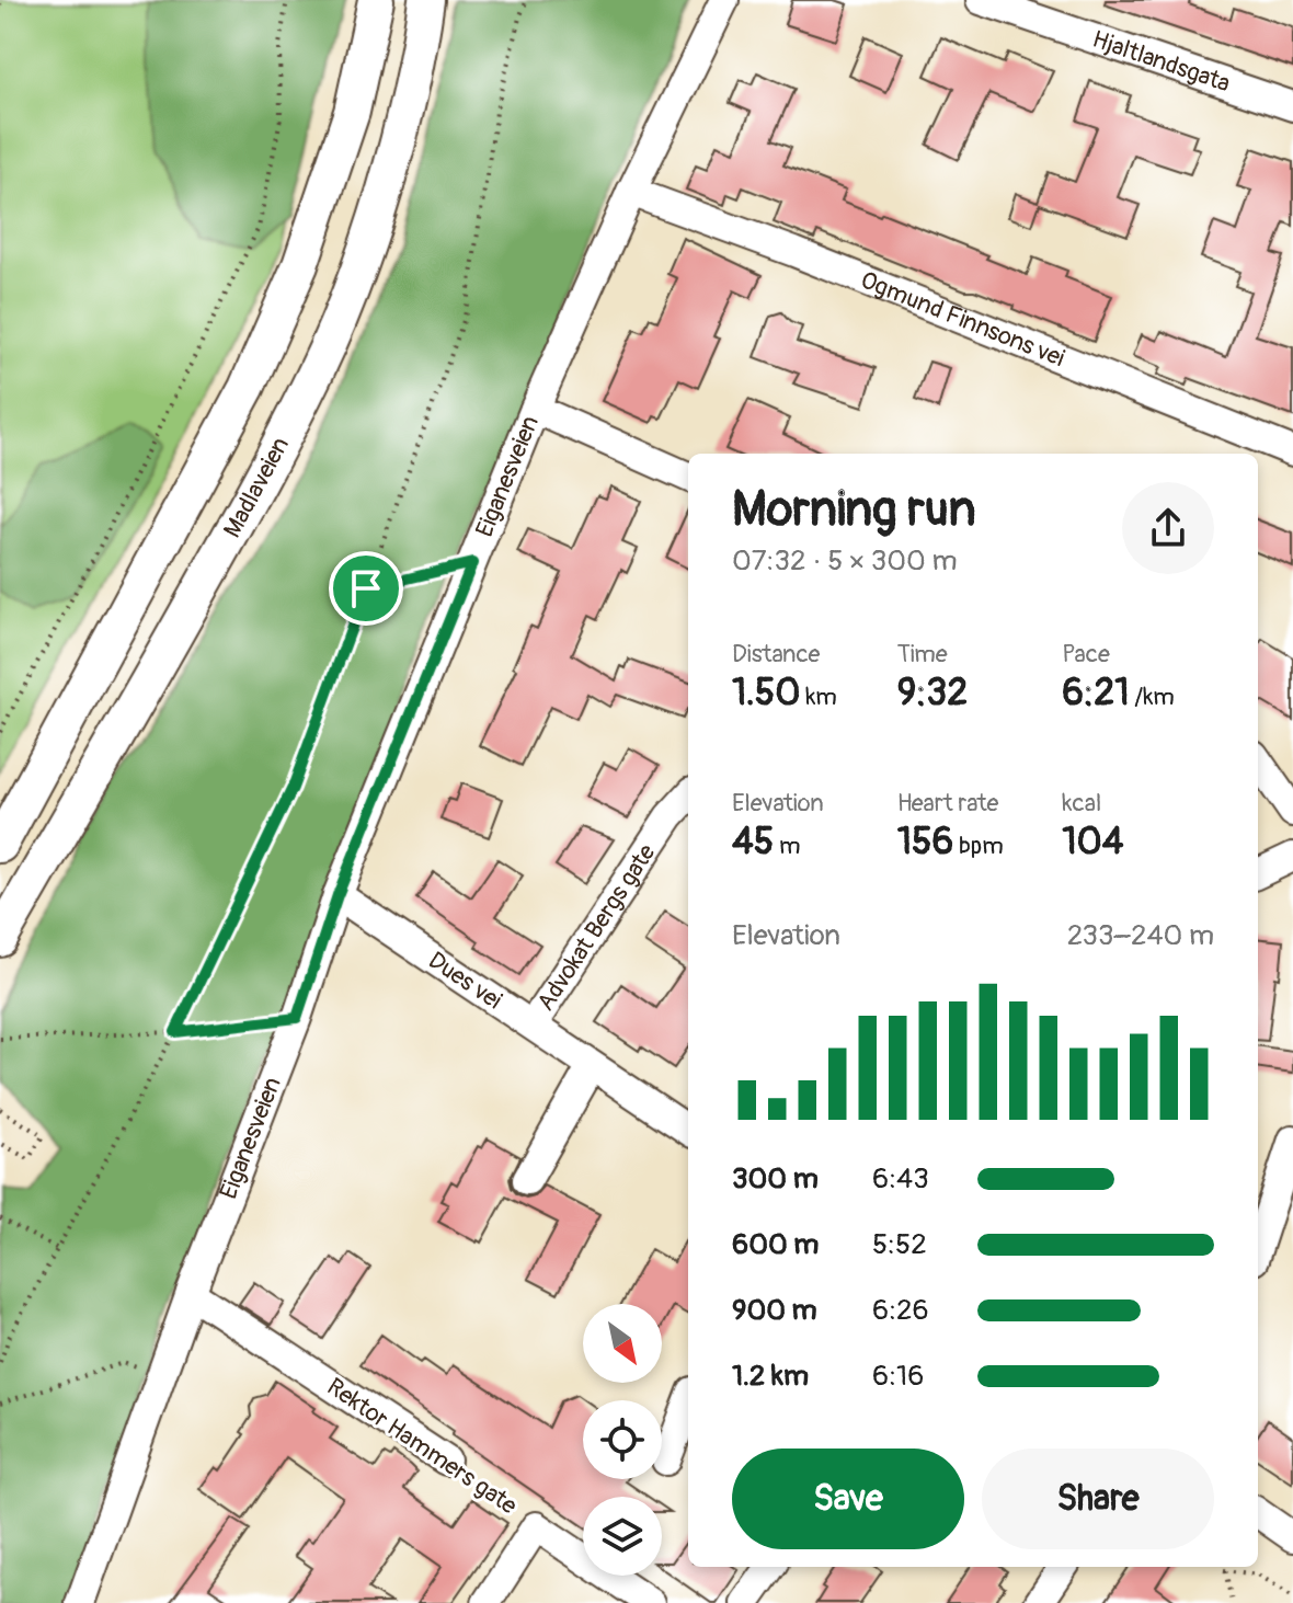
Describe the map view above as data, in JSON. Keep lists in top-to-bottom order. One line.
{"streets":{"main road":["Madlaveien"],"street":["Hjaltlandsgata","Ogmund Finnsons vei","Eiganesveien","Advokat Bergs gate","Dues vei","Rektor Hammers gate"]},"crossings":[["Ogmund Finnsons vei","Eiganesveien"],["Eiganesveien","Dues vei"],["Eiganesveien","Rektor Hammers gate"],["Advokat Bergs gate","Dues vei"]],"north":"bottom right","page":{"heading":["Morning run","07:32 · 5 × 300 m"],"stats":[["Distance","1.50 km"],["Time","9:32"],["Pace","6:21 /km"],["Elevation","45 m"],["Heart rate","156 bpm"],["kcal","104"]],"chart":["Elevation","233–240 m"],"list":[{"name":"300 m","note":"6:43"},{"name":"600 m","note":"5:52"},{"name":"900 m","note":"6:26"},{"name":"1.2 km","note":"6:16"}],"buttons":["Save","Share"]}}
